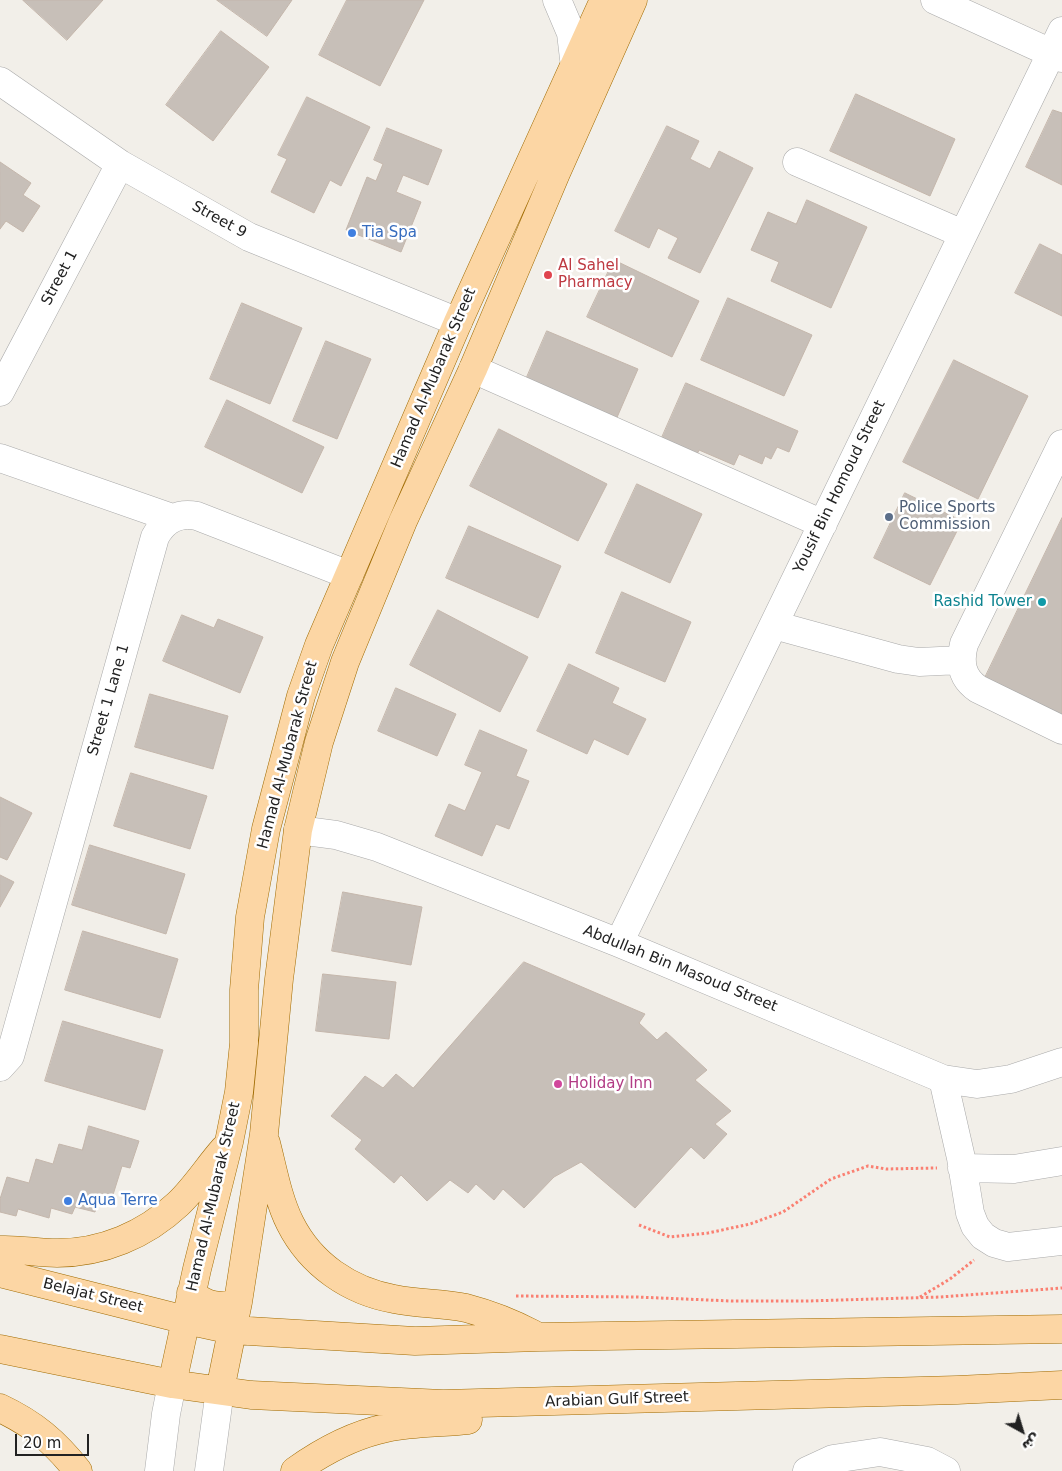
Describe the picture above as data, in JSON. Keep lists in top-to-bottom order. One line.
{"streets":{"main road":["Hamad Al-Mubarak Street","Belajat Street","Arabian Gulf Street"],"street":["Street 9","Street 1","Yousif Bin Homoud Street","Street 1 Lane 1","Abdullah Bin Masoud Street"]},"crossings":[["Street 9","Street 1"],["Street 9","Hamad Al-Mubarak Street"],["Hamad Al-Mubarak Street","Abdullah Bin Masoud Street"],["Hamad Al-Mubarak Street","Belajat Street"],["Hamad Al-Mubarak Street","Arabian Gulf Street"],["Yousif Bin Homoud Street","Abdullah Bin Masoud Street"]],"places":["Tia Spa","Al Sahel Pharmacy","Police Sports Commission","Rashid Tower","Holiday Inn","Aqua Terre"],"scale_bar":"20 m","north":"bottom right"}
